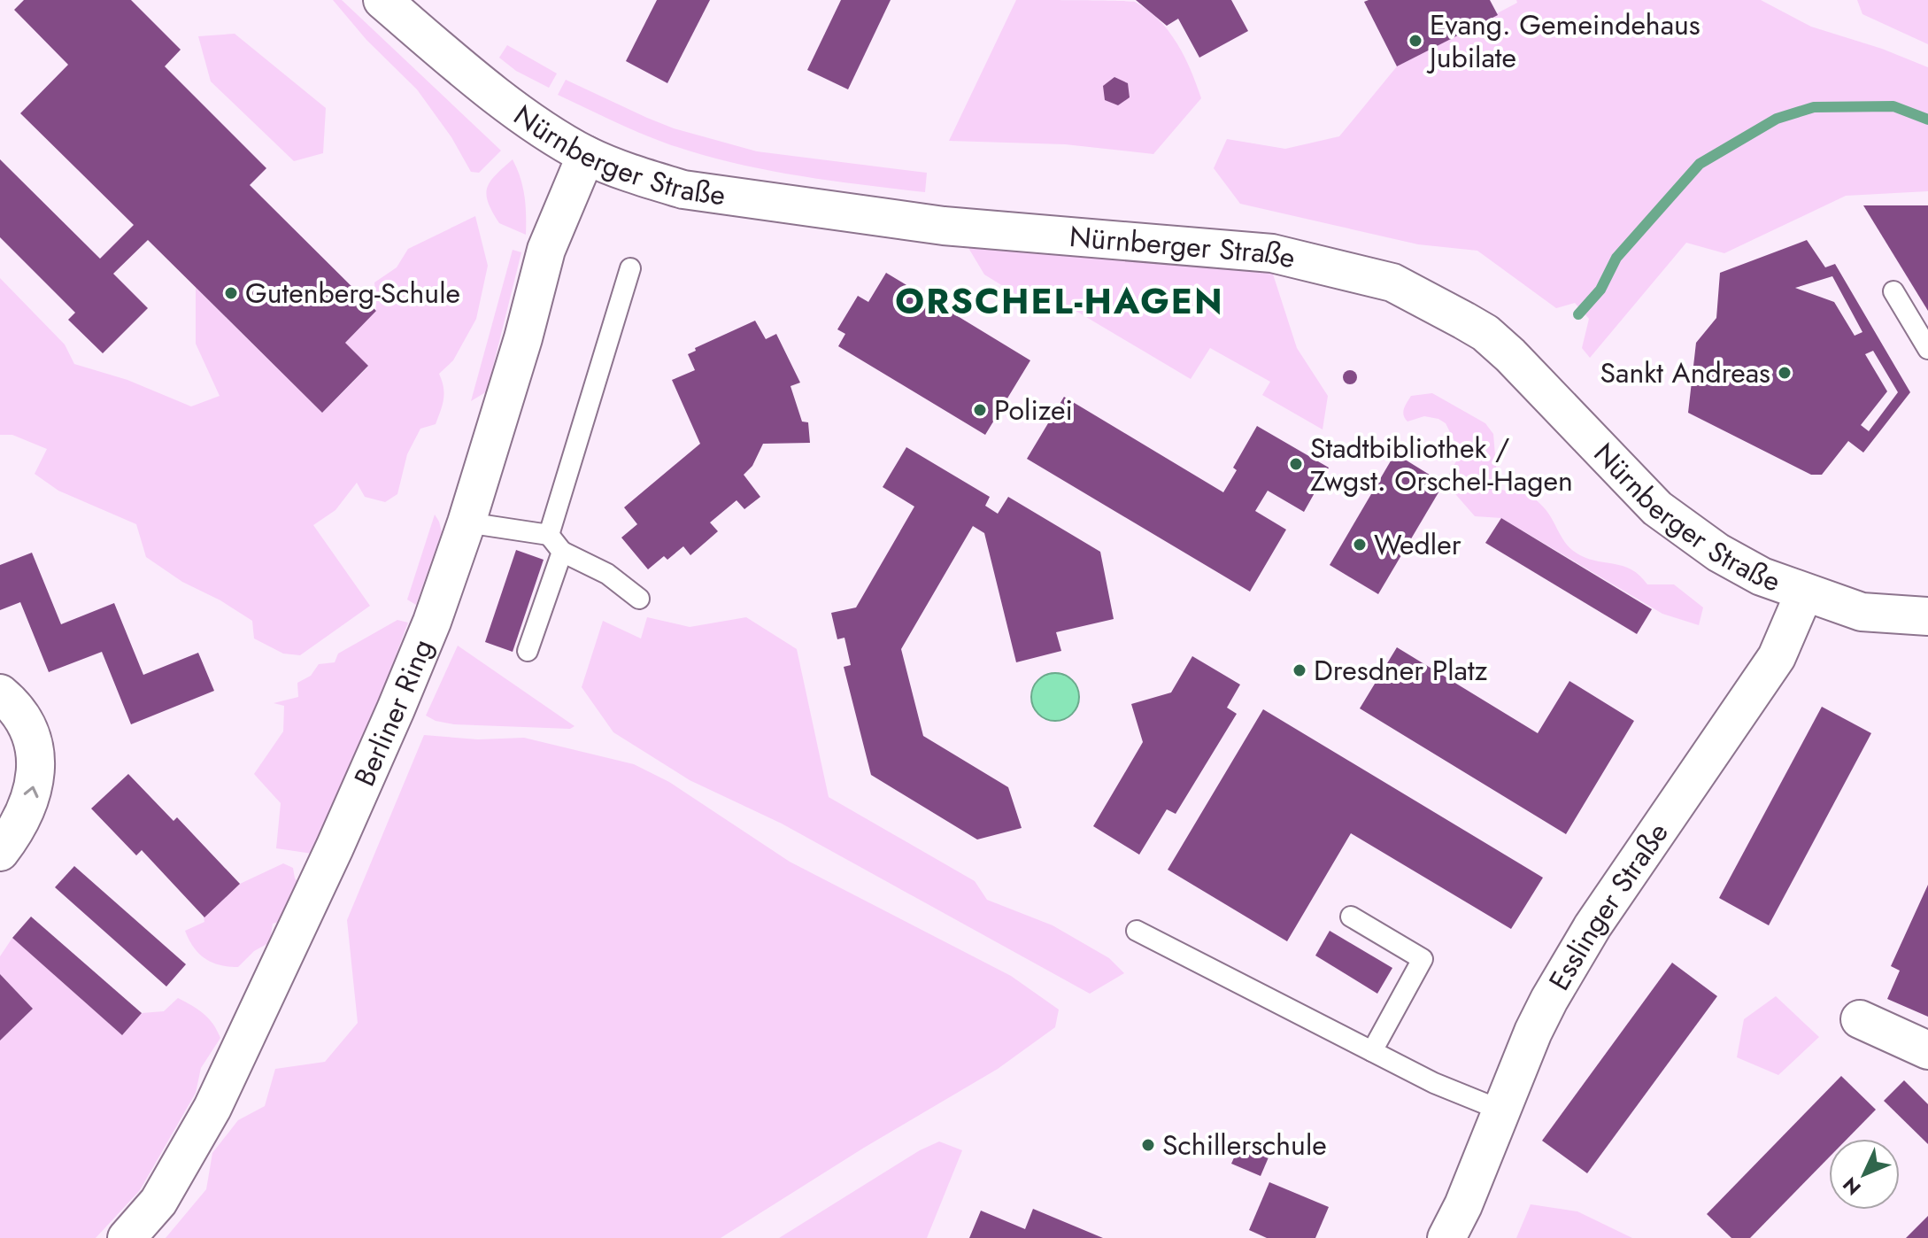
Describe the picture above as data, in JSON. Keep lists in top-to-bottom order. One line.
{"streets":{"street":["Nürnberger Straße","Berliner Ring","Esslinger Straße"]},"crossings":[["Nürnberger Straße","Berliner Ring"],["Nürnberger Straße","Esslinger Straße"]],"districts":["ORSCHEL-HAGEN"],"places":["Evang. Gemeindehaus Jubilate","Gutenberg-Schule","Sankt Andreas","Polizei","Stadtbibliothek / Zwgst. Orschel-Hagen","Wedler","Dresdner Platz","Schillerschule"],"north":"bottom left"}
